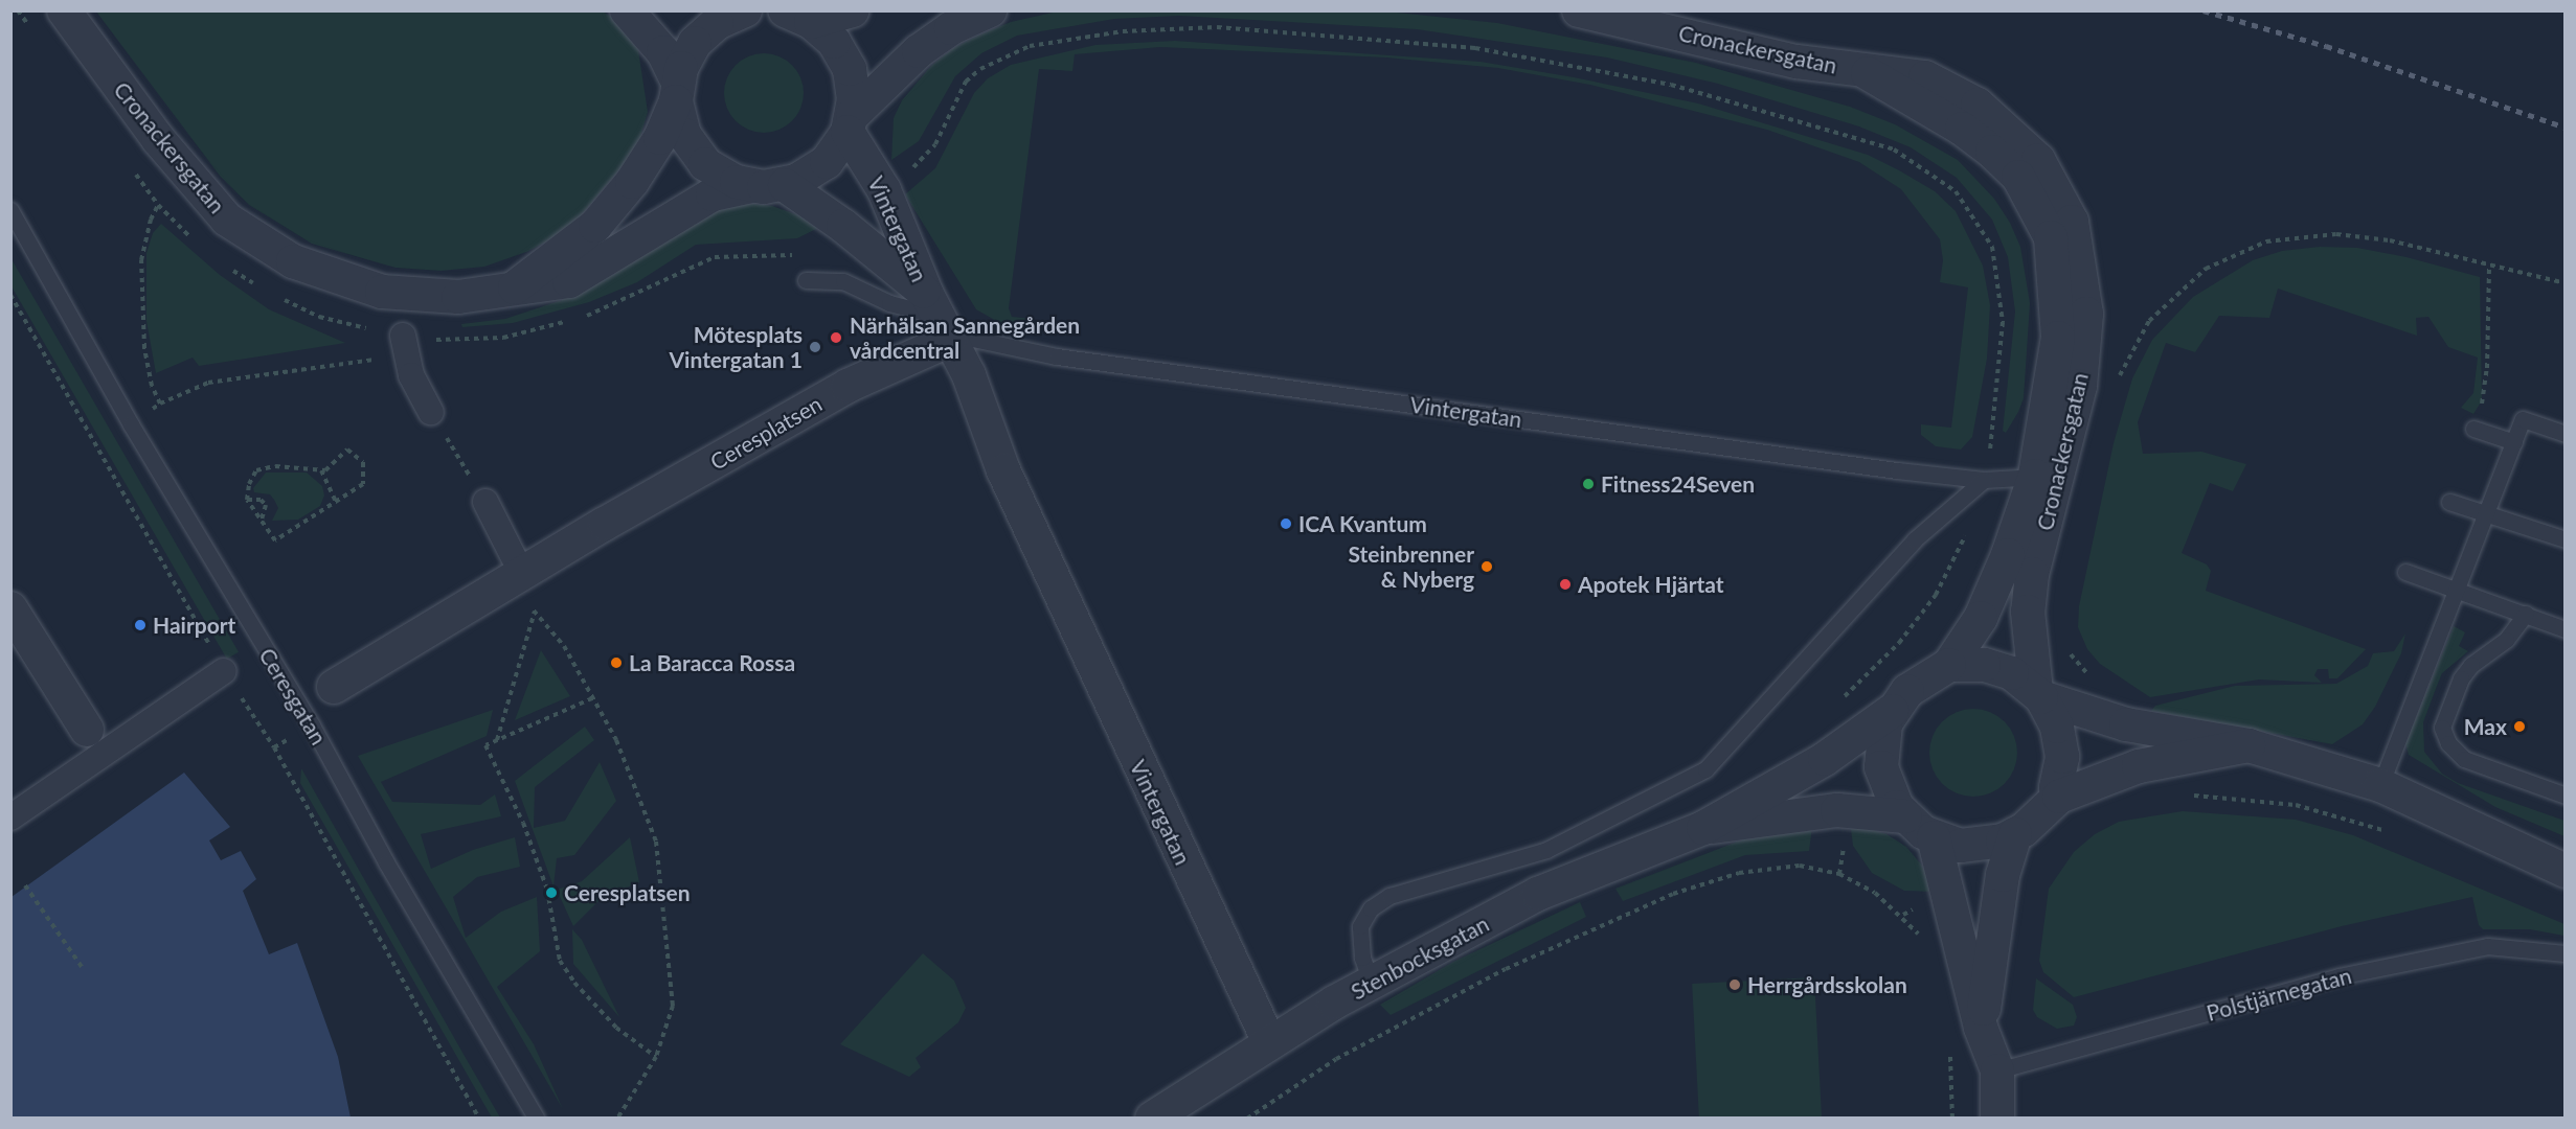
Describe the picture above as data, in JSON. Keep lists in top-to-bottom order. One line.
{"streets":{"street":["Cronackersgatan","Vintergatan","Ceresplatsen","Stenbocksgatan"],"lane":["Ceresgatan","Polstjärnegatan"]},"crossings":[["Cronackersgatan","Vintergatan"],["Cronackersgatan","Stenbocksgatan"],["Vintergatan","Ceresplatsen"],["Vintergatan","Stenbocksgatan"]],"places":["Närhälsan Sannegården vårdcentral","Mötesplats Vintergatan 1","Fitness24Seven","ICA Kvantum","Steinbrenner & Nyberg","Apotek Hjärtat","Hairport","La Baracca Rossa","Max","Ceresplatsen","Herrgårdsskolan"]}
